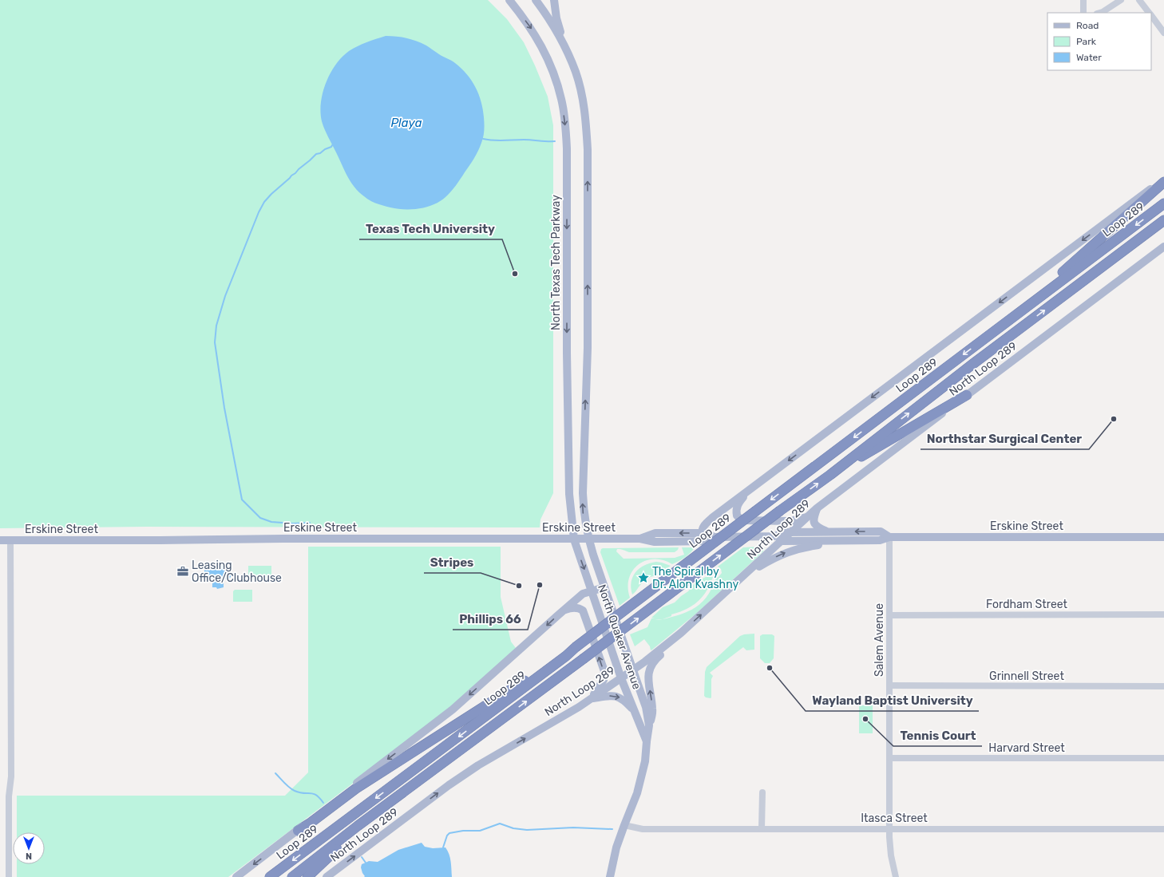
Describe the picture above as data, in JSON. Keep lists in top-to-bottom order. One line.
{"streets":{"highway":["Loop 289"],"main road":["North Texas Tech Parkway","North Loop 289","Erskine Street","North Quaker Avenue"],"street":["Fordham Street","Salem Avenue","Grinnell Street","Harvard Street","Itasca Street"]},"crossings":[["North Texas Tech Parkway","Erskine Street"],["North Texas Tech Parkway","North Quaker Avenue"],["North Loop 289","Erskine Street"],["North Loop 289","North Quaker Avenue"],["Erskine Street","North Quaker Avenue"],["Erskine Street","Salem Avenue"],["Fordham Street","Salem Avenue"],["North Quaker Avenue","Itasca Street"],["Salem Avenue","Grinnell Street"],["Salem Avenue","Harvard Street"],["Salem Avenue","Itasca Street"]],"water":["Playa"],"places":{"other":["Texas Tech University","Northstar Surgical Center","Phillips 66","Stripes","Wayland Baptist University","Tennis Court"],"office":["Leasing Office/Clubhouse"],"place":["The Spiral by Dr. Alon Kvashny"]},"legend":["Road","Park","Water"],"north":"bottom"}
